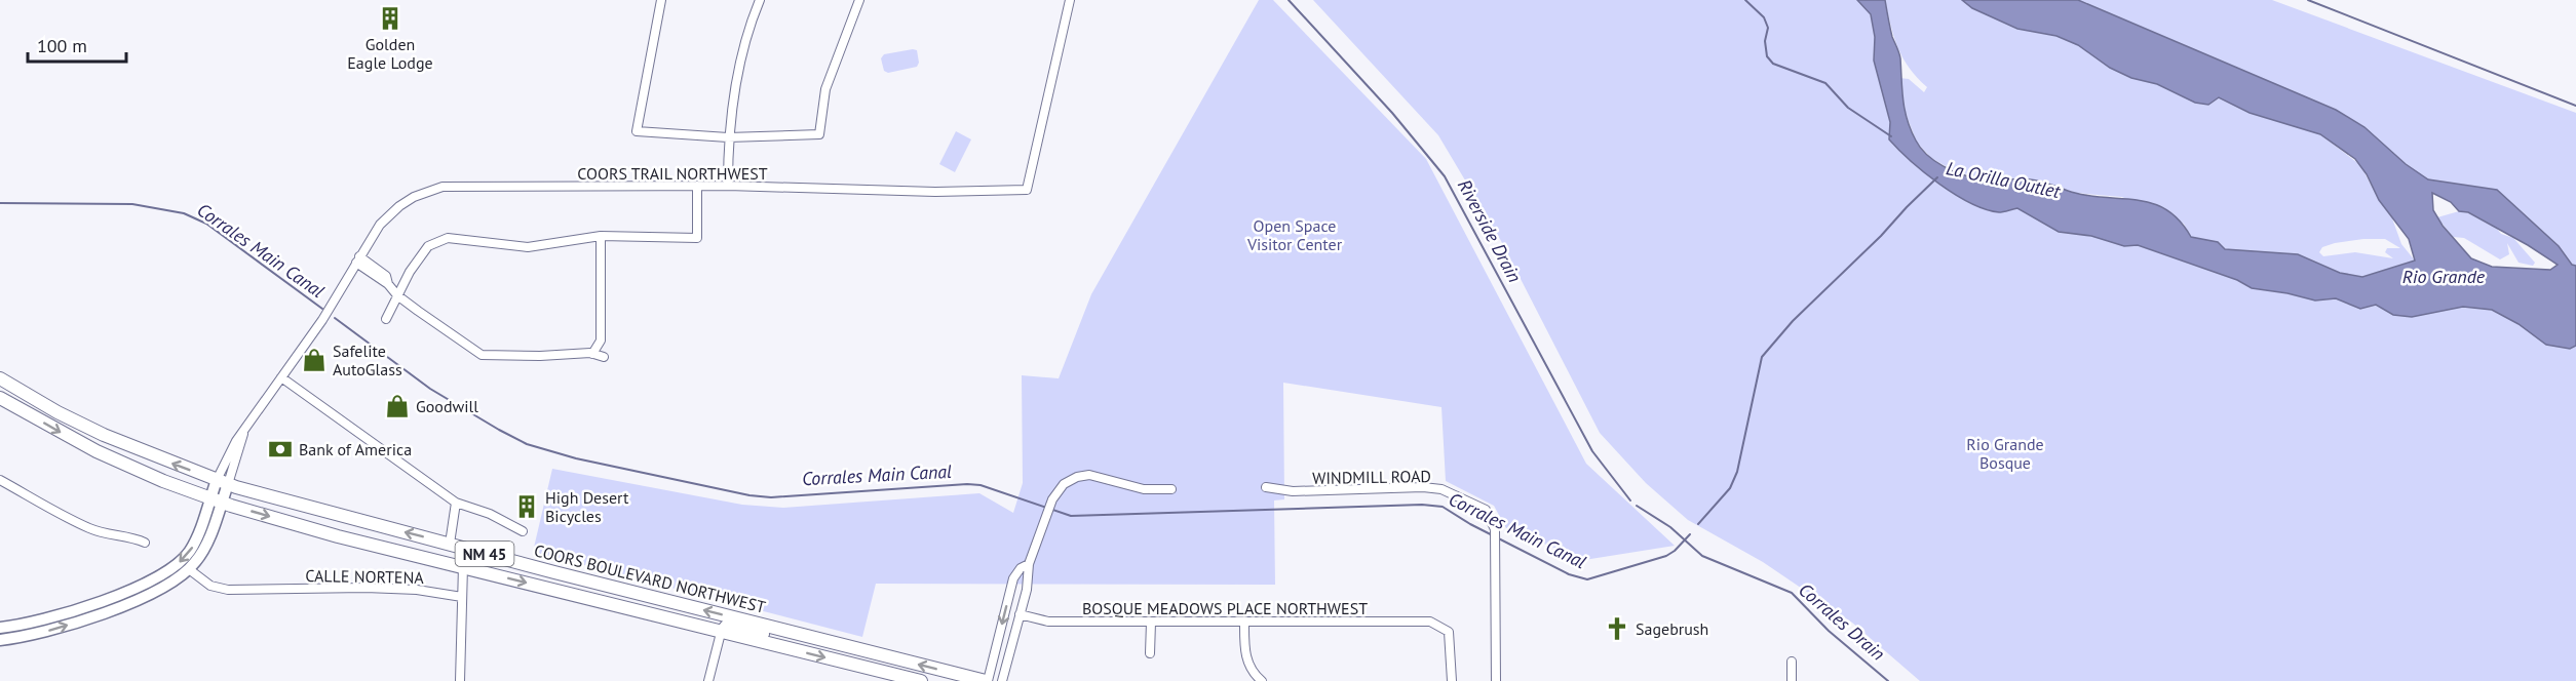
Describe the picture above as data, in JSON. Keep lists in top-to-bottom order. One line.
{"streets":{"main road":["NM 45","COORS BOULEVARD NORTHWEST"],"street":["COORS TRAIL NORTHWEST","WINDMILL ROAD","CALLE NORTENA","BOSQUE MEADOWS PLACE NORTHWEST"]},"crossings":[["COORS TRAIL NORTHWEST","COORS BOULEVARD NORTHWEST"]],"water":["La Orilla Outlet","Riverside Drain","Corrales Main Canal","Rio Grande","Corrales Drain"],"parks":["Open Space Visitor Center","Rio Grande Bosque"],"places":{"building":["Golden Eagle Lodge","High Desert Bicycles"],"shop":["Safelite AutoGlass","Goodwill"],"bank":["Bank of America"],"church":["Sagebrush"]},"scale_bar":"100 m"}
